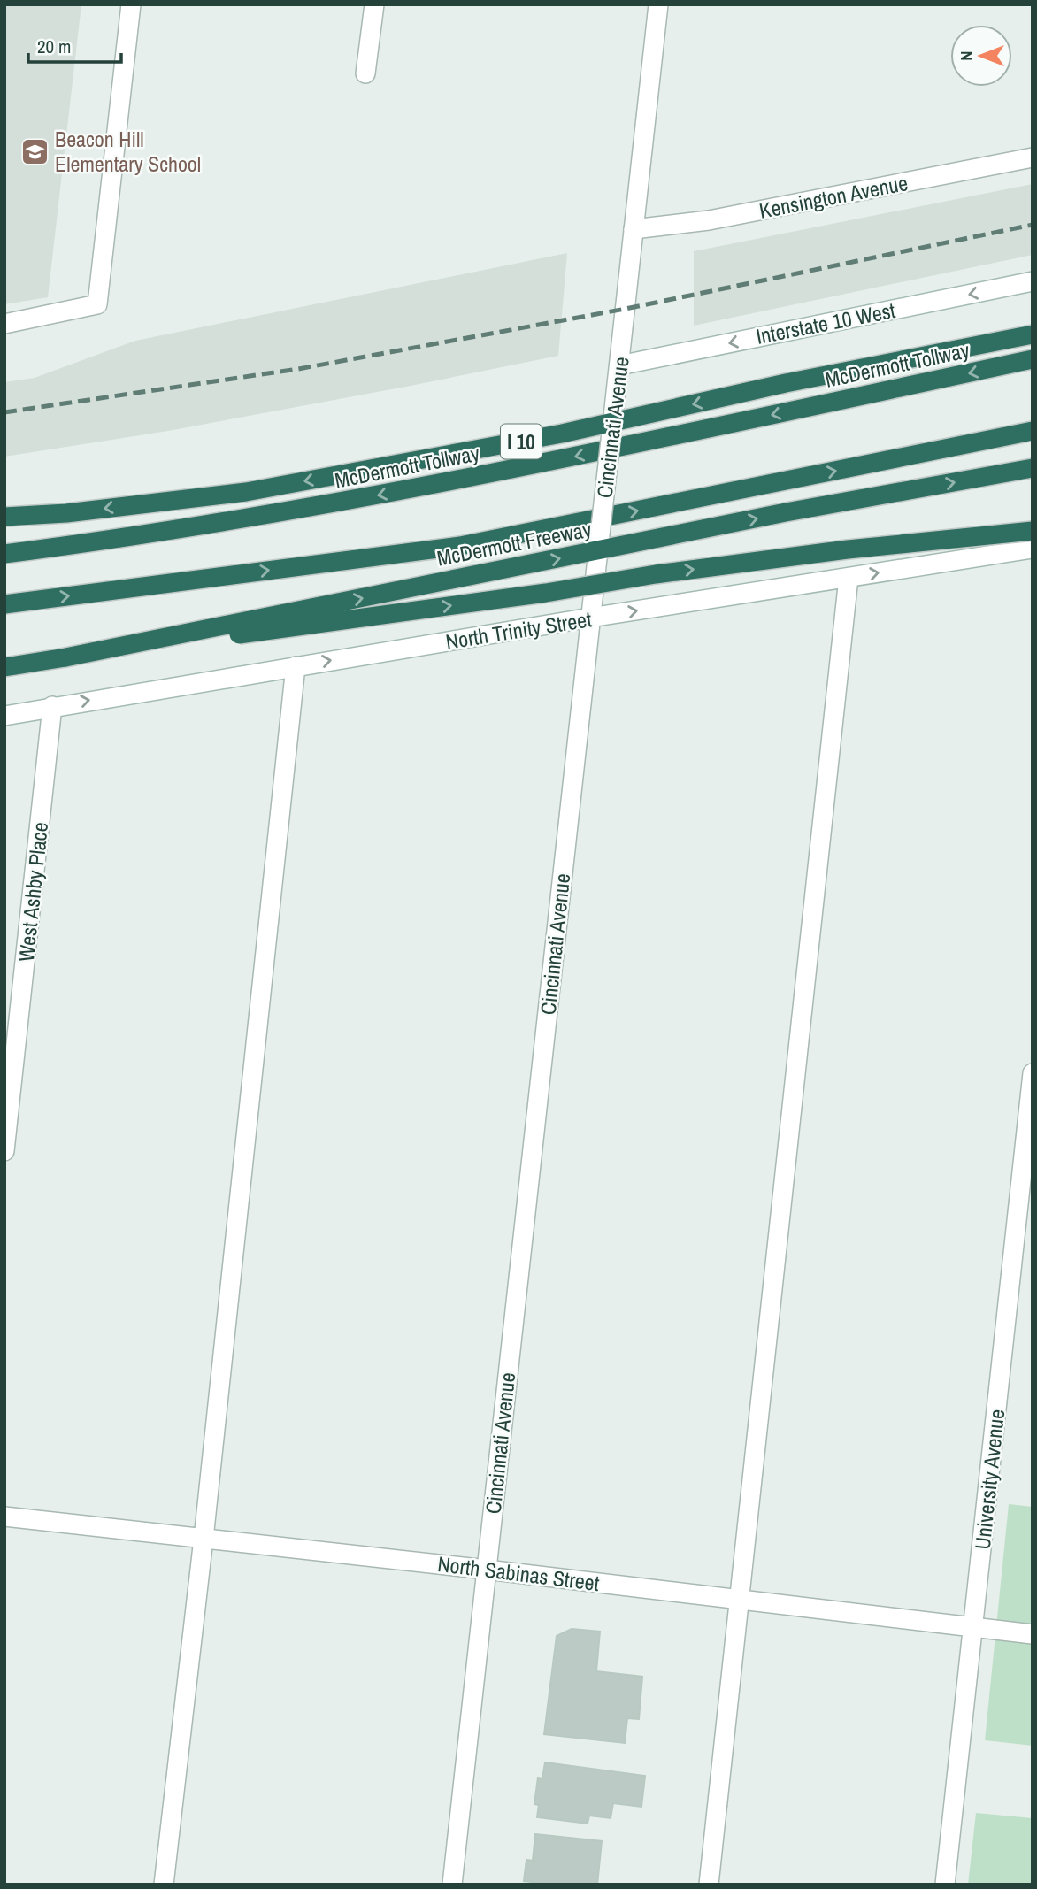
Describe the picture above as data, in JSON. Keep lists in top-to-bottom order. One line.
{"streets":{"highway":["McDermott Tollway","I 10","McDermott Freeway"],"street":["Kensington Avenue","Interstate 10 West","Cincinnati Avenue","North Trinity Street","West Ashby Place","University Avenue","North Sabinas Street"]},"crossings":[["Kensington Avenue","Cincinnati Avenue"],["Interstate 10 West","Cincinnati Avenue"],["Cincinnati Avenue","North Trinity Street"],["Cincinnati Avenue","North Sabinas Street"],["North Trinity Street","West Ashby Place"],["University Avenue","North Sabinas Street"]],"one_way":["Interstate 10 West","North Trinity Street"],"places":{"school or university":["Beacon Hill Elementary School"]},"scale_bar":"20 m","north":"left"}
